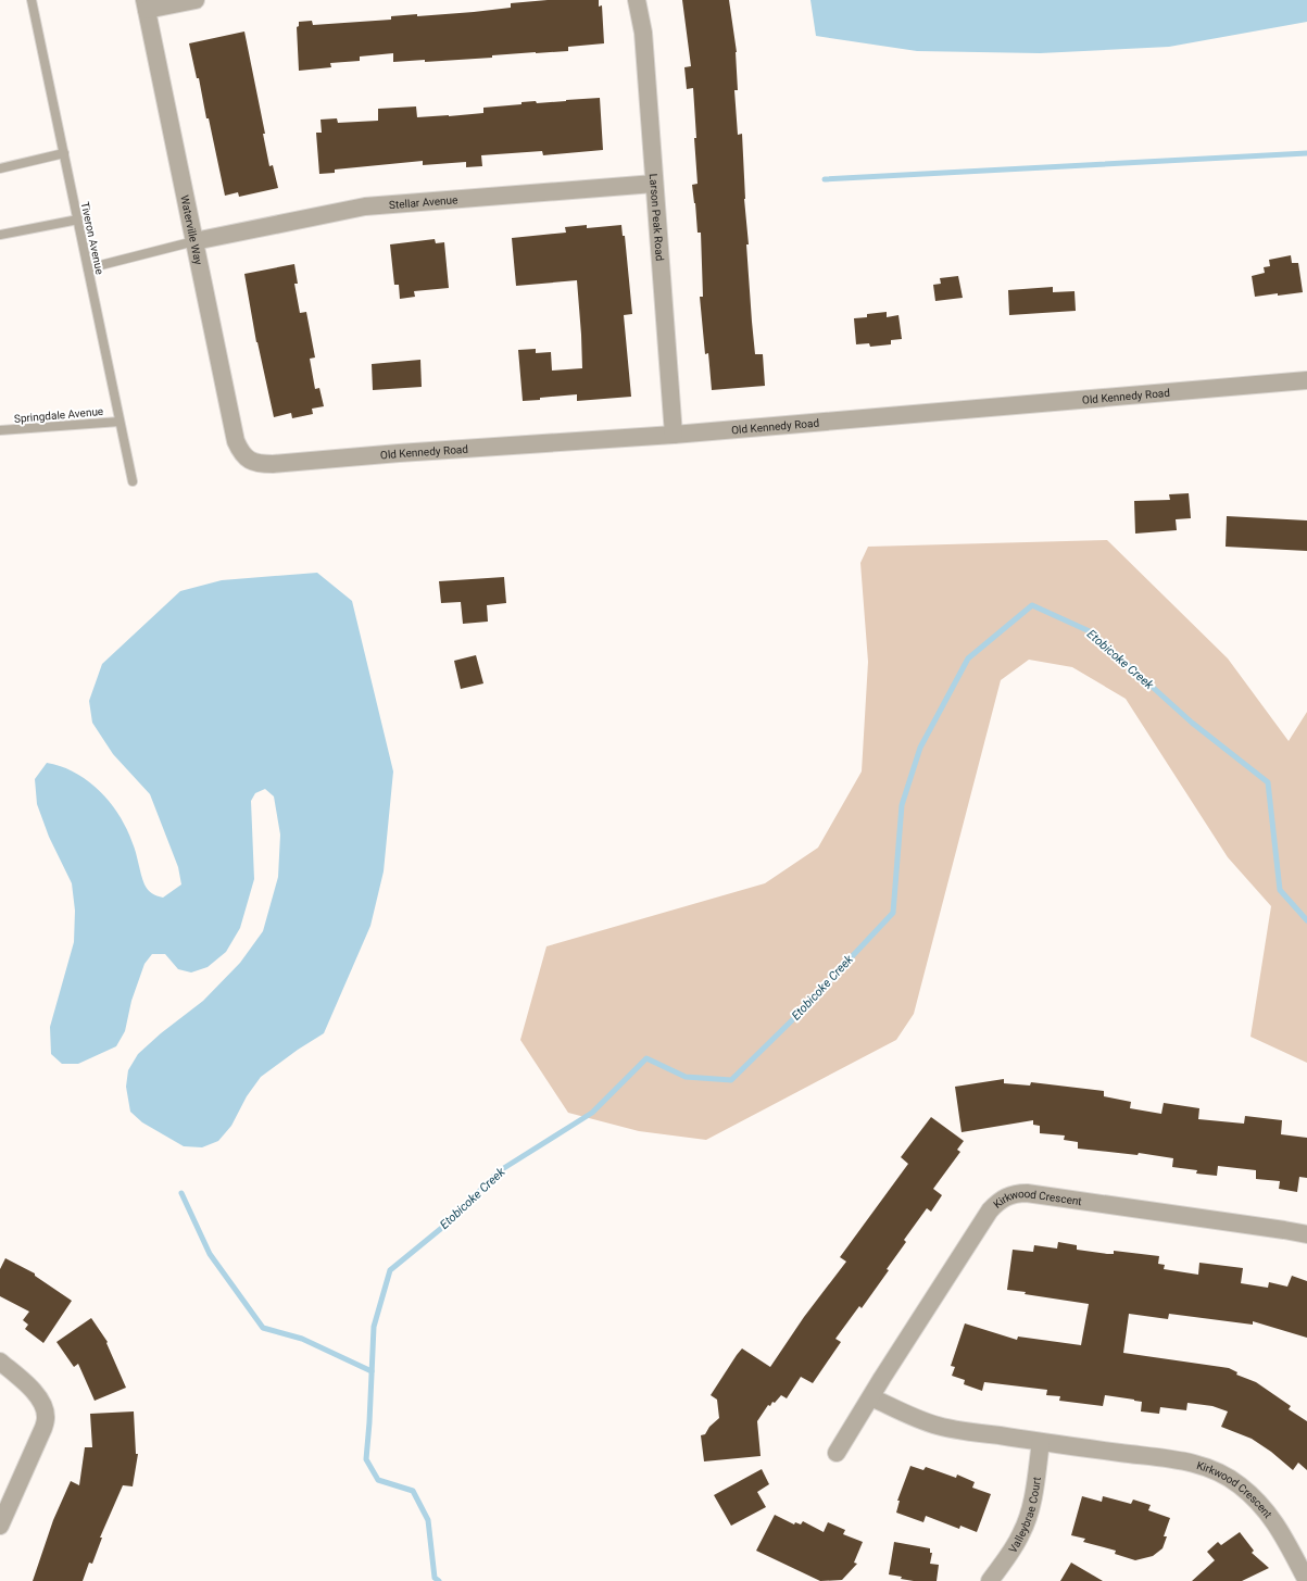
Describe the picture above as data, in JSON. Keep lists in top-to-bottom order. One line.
{"streets":{"street":["Stellar Avenue","Larson Peak Road","Waterville Way","Old Kennedy Road","Kirkwood Crescent","Valleybrae Court"],"lane":["Tiveron Avenue","Springdale Avenue"]},"crossings":[["Stellar Avenue","Larson Peak Road"],["Stellar Avenue","Waterville Way"],["Larson Peak Road","Old Kennedy Road"],["Waterville Way","Old Kennedy Road"],["Tiveron Avenue","Springdale Avenue"],["Kirkwood Crescent","Valleybrae Court"]],"water":["Etobicoke Creek"]}
